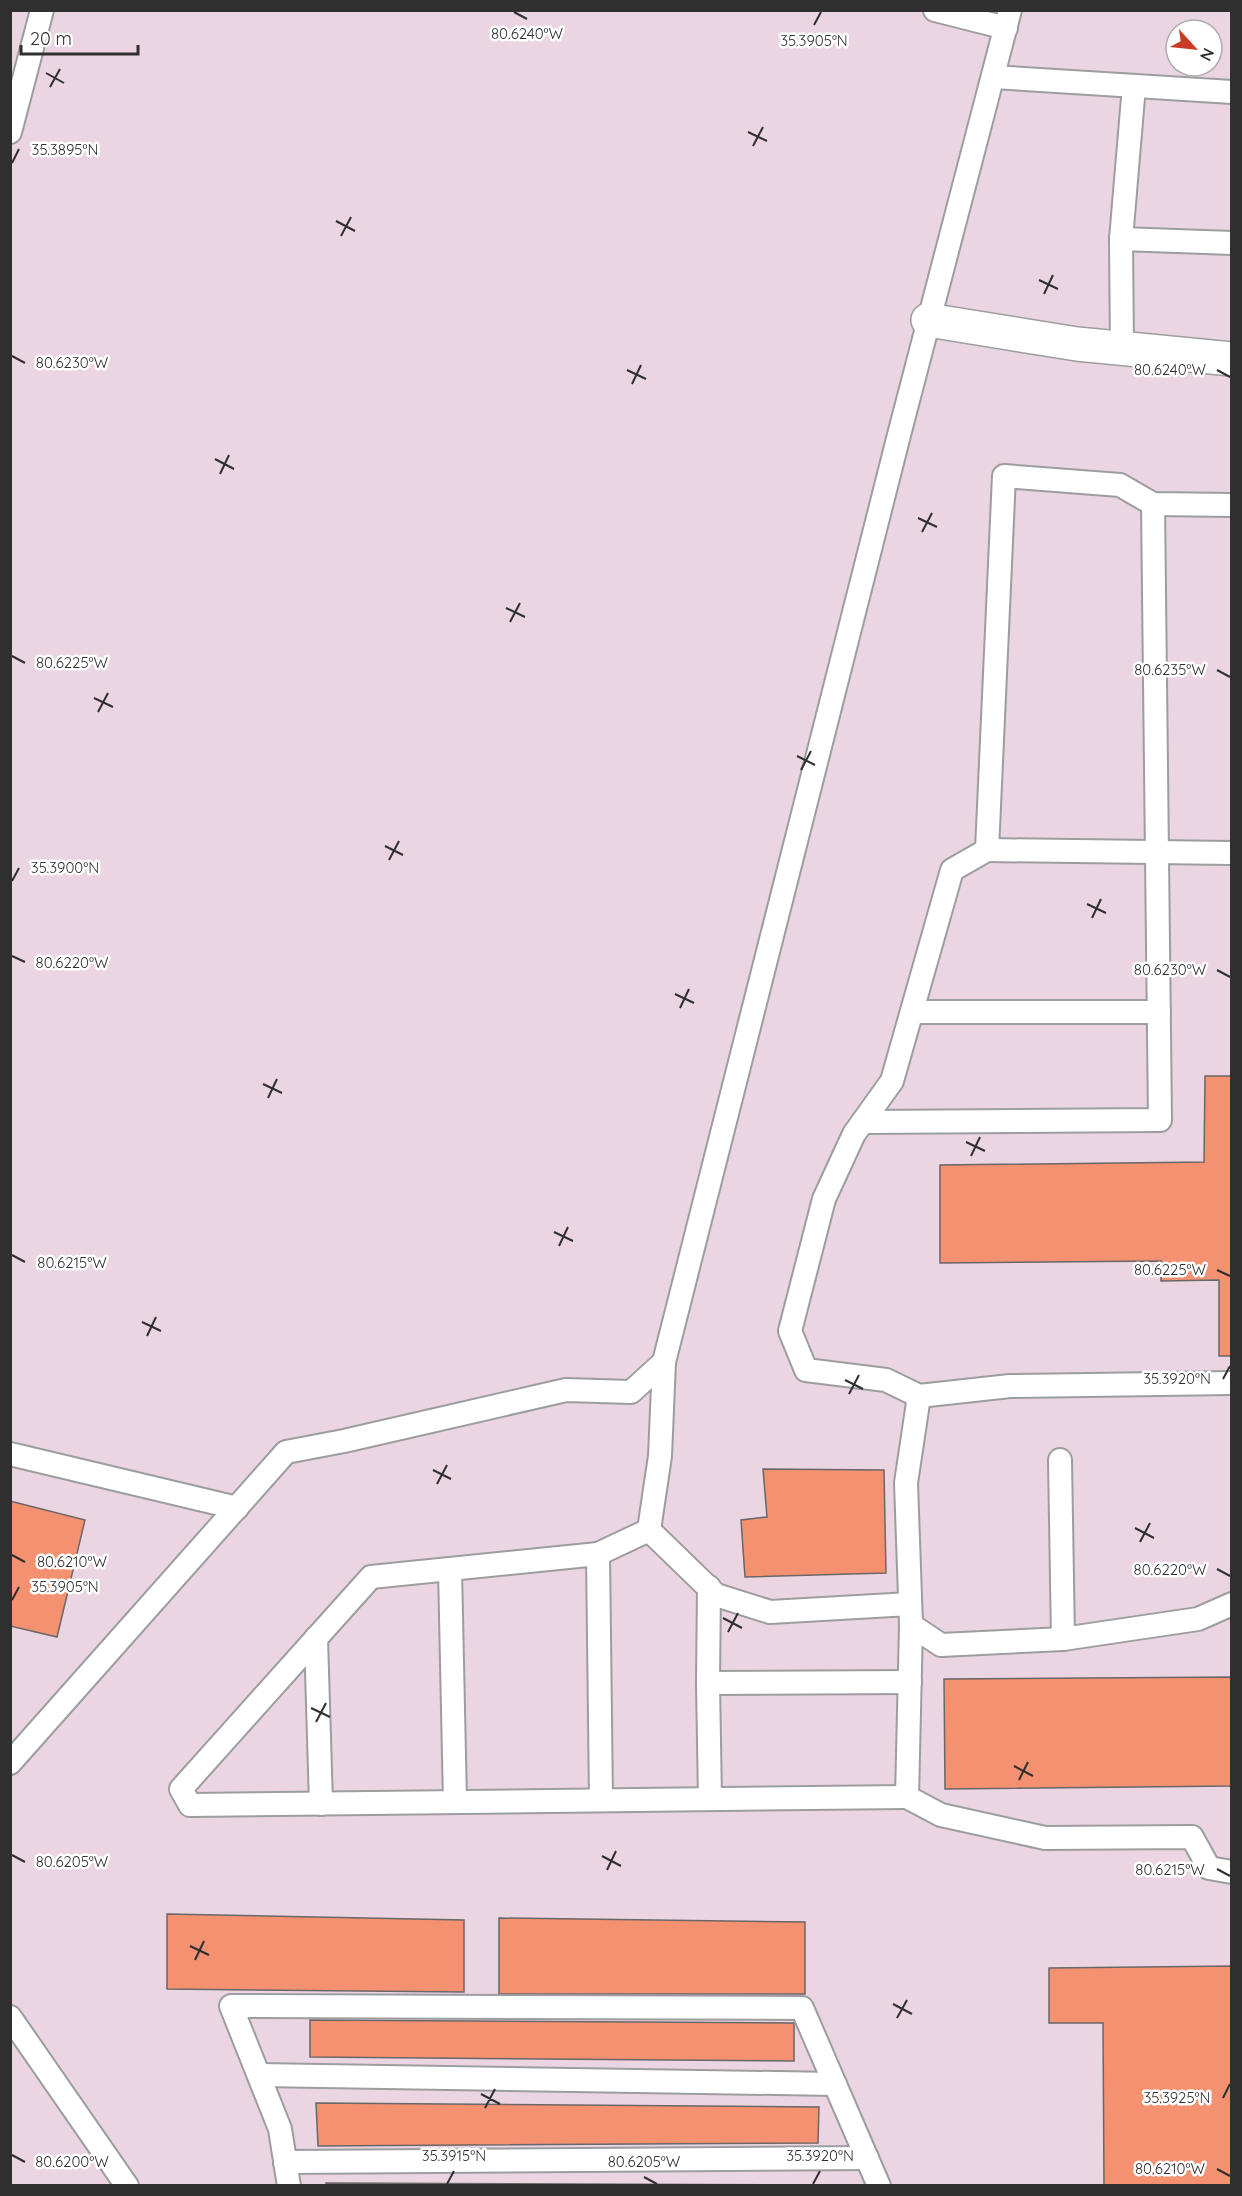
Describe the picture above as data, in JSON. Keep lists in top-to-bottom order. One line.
{"scale_bar":"20 m","north":"bottom right","coordinates":["80.6240°W","35.3905°N","35.3895°N","80.6230°W","80.6225°W","80.6235°W","35.3900°N","80.6220°W","80.6215°W","35.3920°N","80.6210°W","80.6205°W","35.3925°N","35.3915°N","80.6200°W"]}
